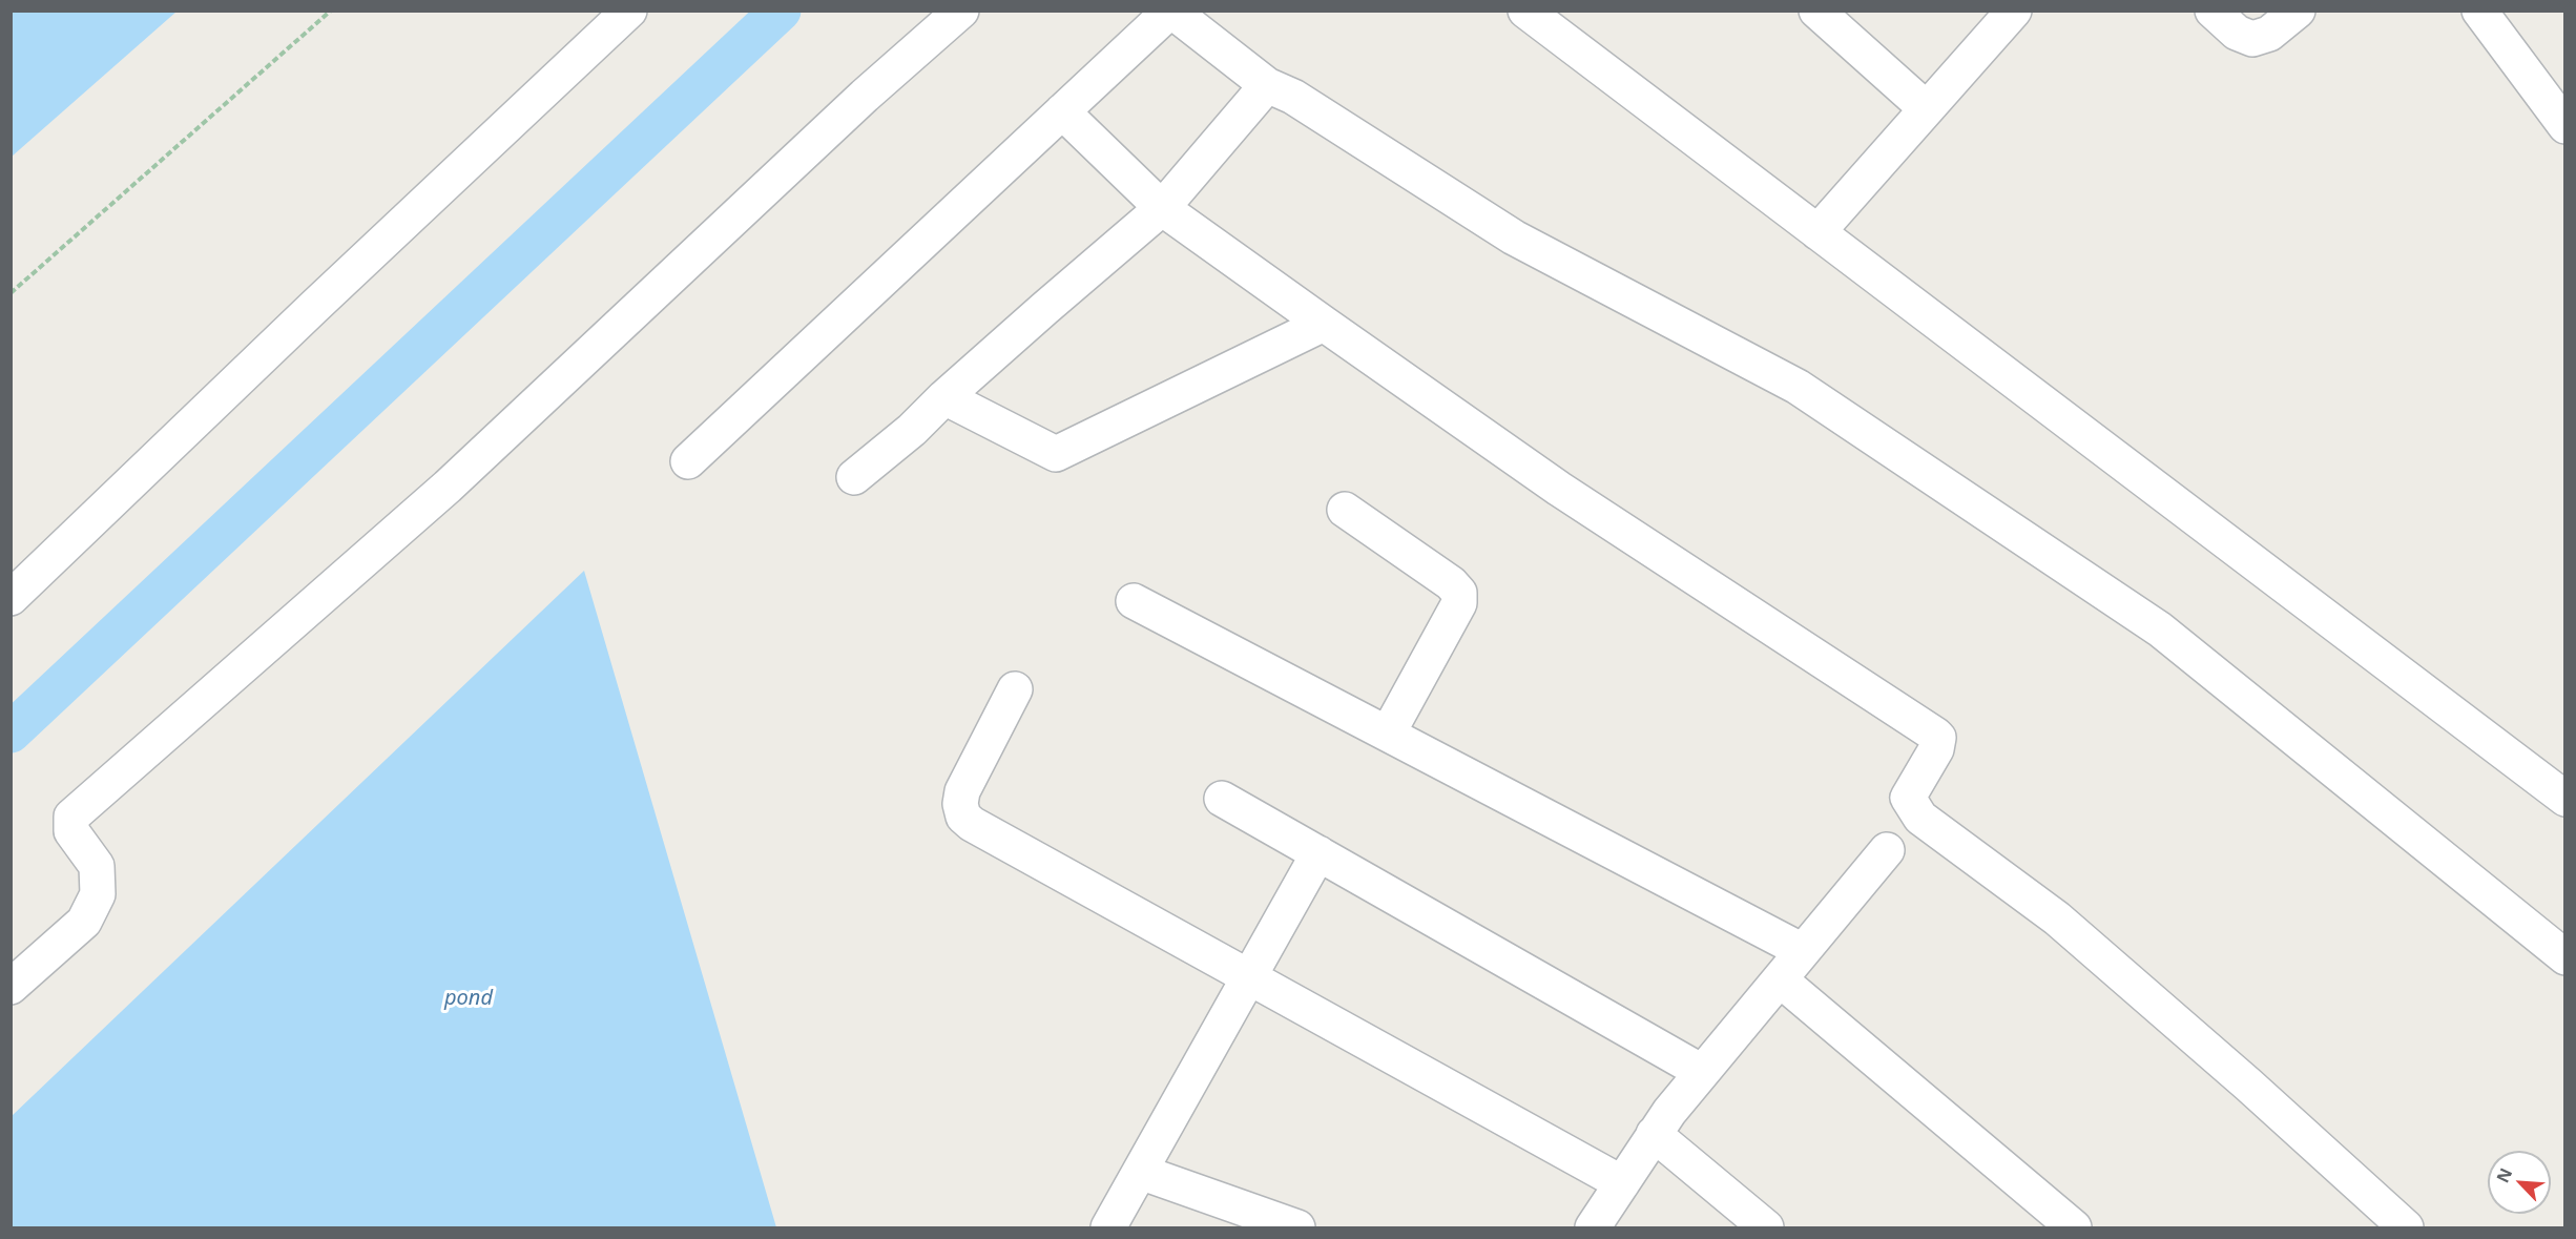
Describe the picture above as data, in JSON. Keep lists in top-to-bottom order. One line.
{"water":["pond"],"north":"top left"}
